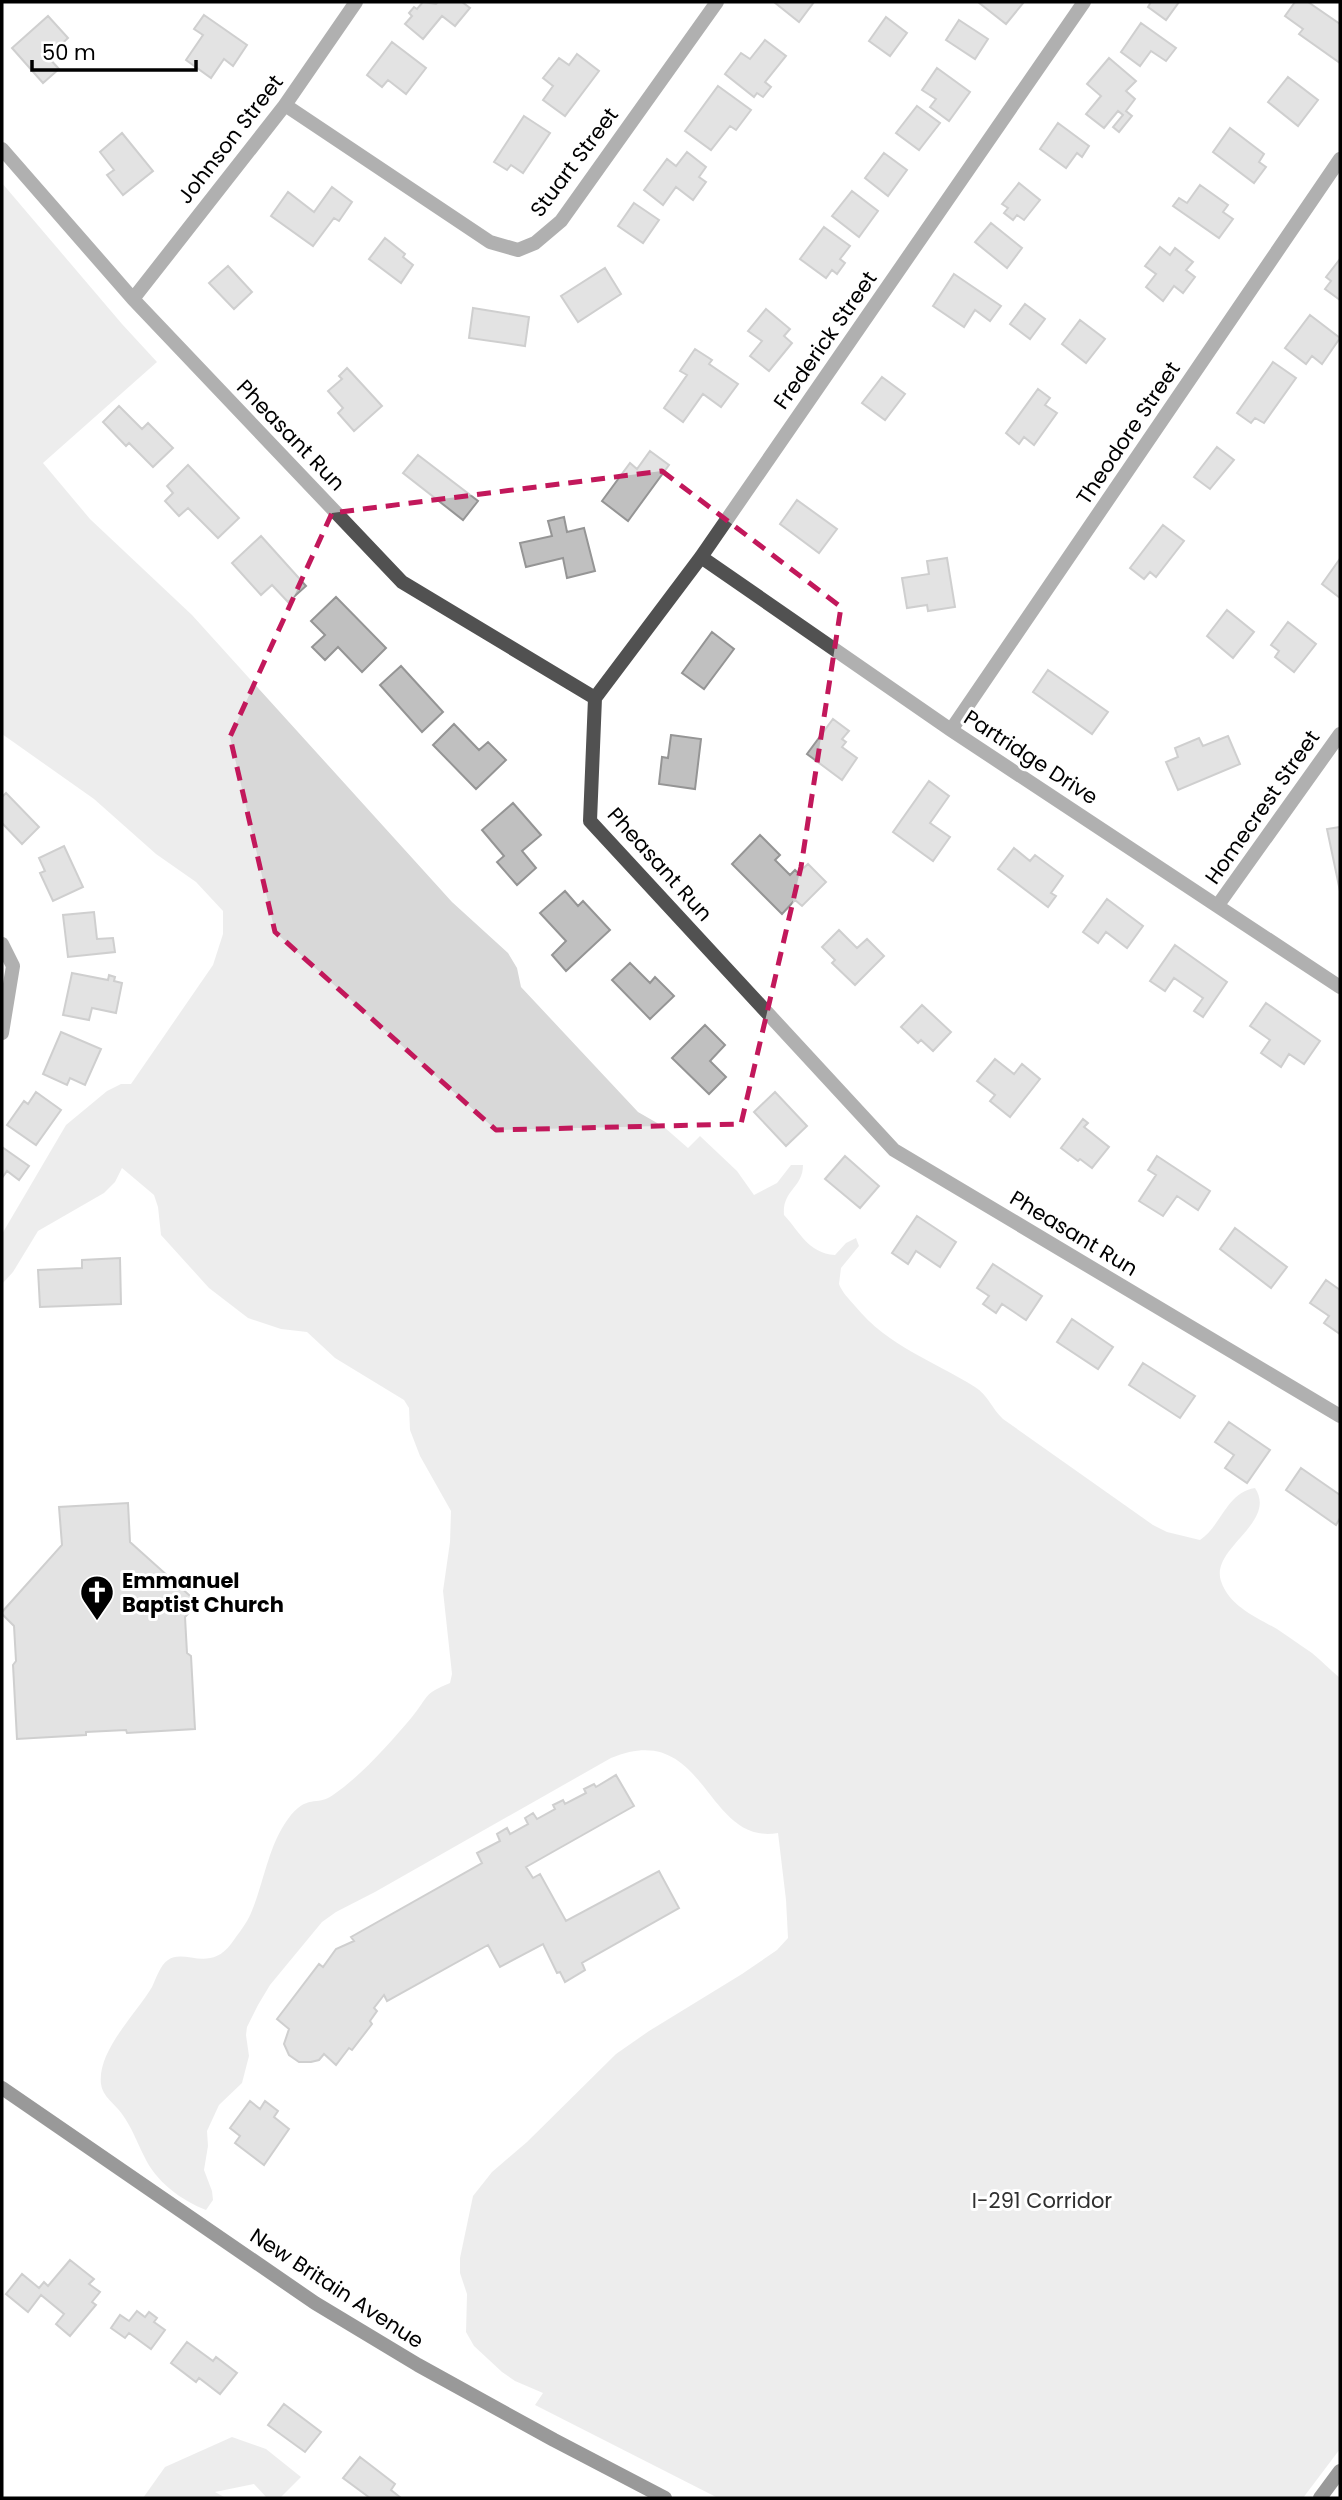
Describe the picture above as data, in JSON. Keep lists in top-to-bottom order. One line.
{"streets":{"main road":["New Britain Avenue"],"street":["Johnson Street","Stuart Street","Frederick Street","Theodore Street","Pheasant Run","Partridge Drive","Homecrest Street"]},"crossings":[["Johnson Street","Stuart Street"],["Johnson Street","Pheasant Run"],["Frederick Street","Pheasant Run"],["Frederick Street","Partridge Drive"],["Theodore Street","Partridge Drive"],["Partridge Drive","Homecrest Street"]],"parks":["I-291 Corridor"],"places":{"church":["Emmanuel Baptist Church"]},"scale_bar":"50 m"}
